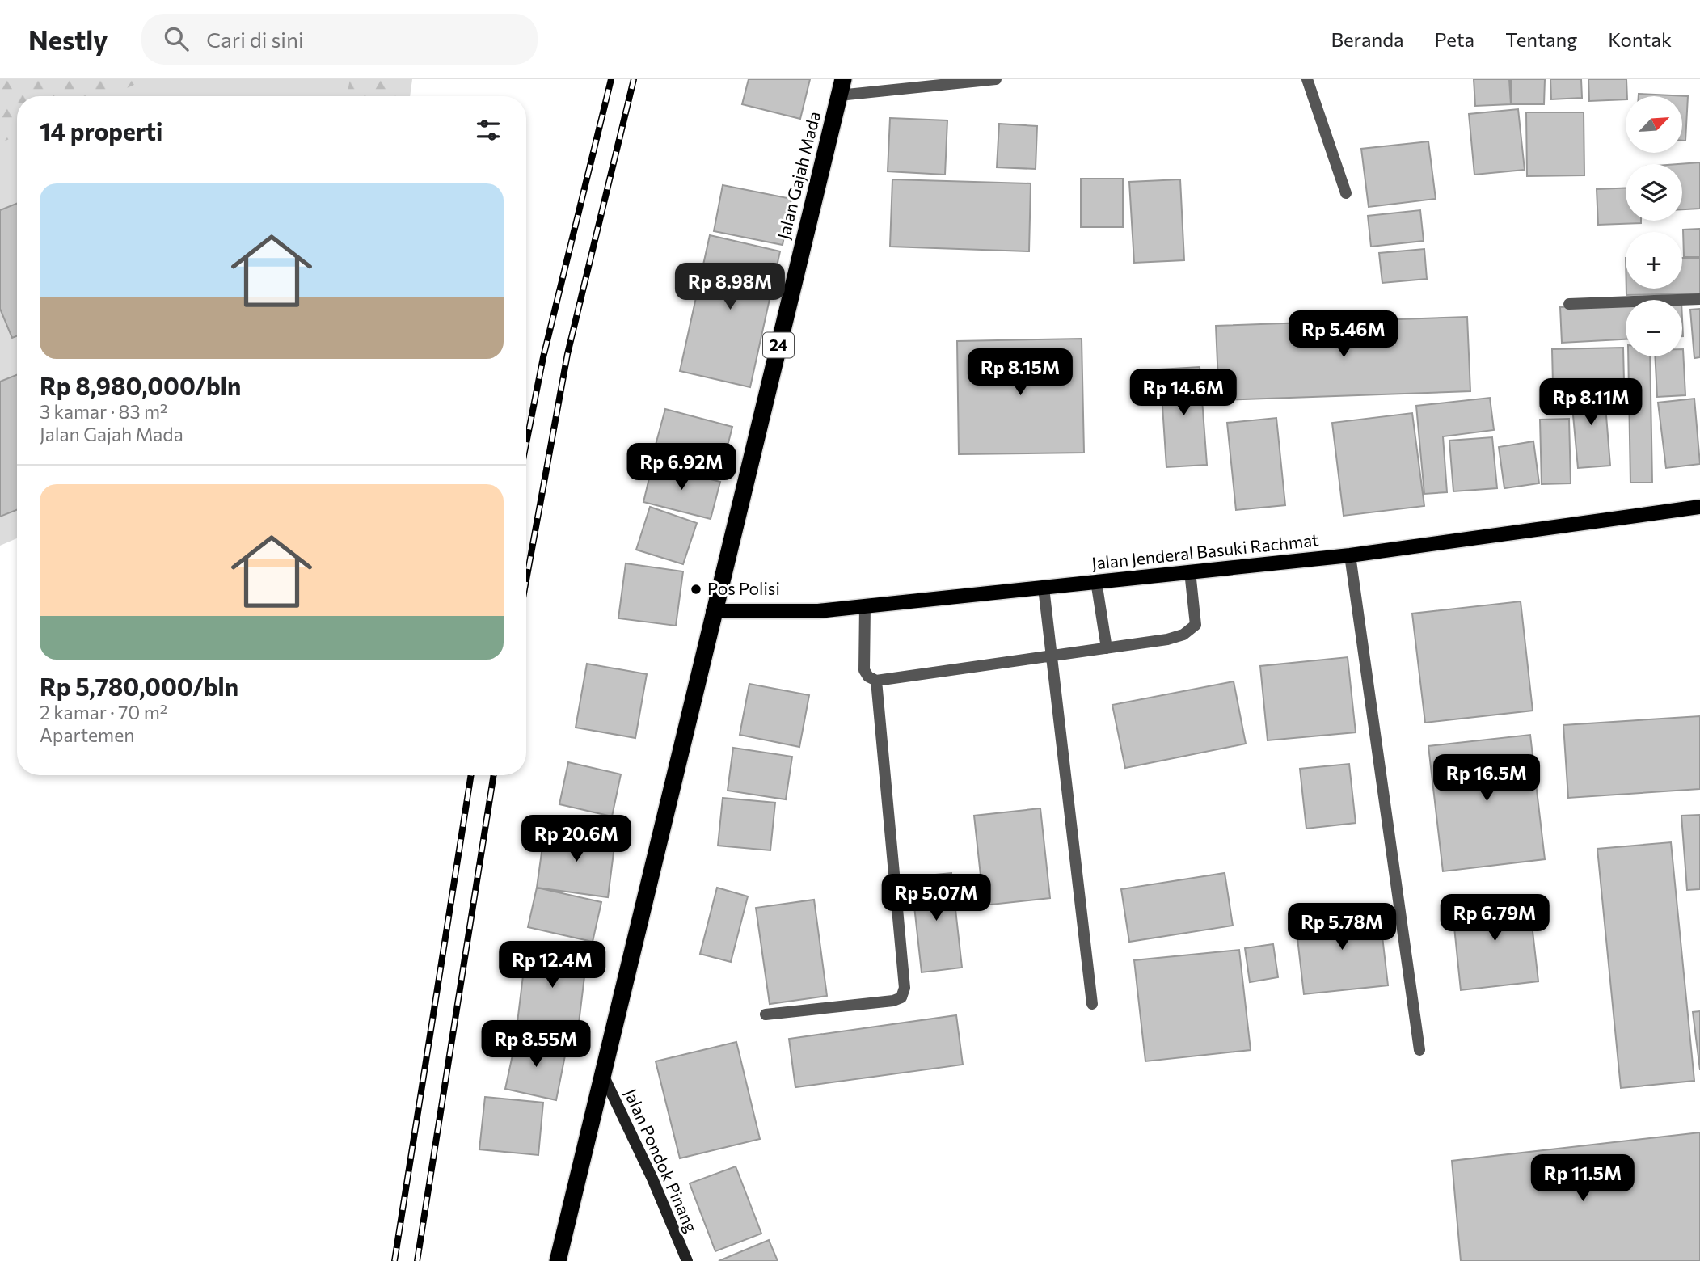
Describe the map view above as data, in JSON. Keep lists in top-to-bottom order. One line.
{"streets":{"highway":["Jalan Gajah Mada","24"],"main road":["Jalan Jenderal Basuki Rachmat"],"street":["Jalan Pondok Pinang"]},"crossings":[["Jalan Gajah Mada","24"],["Jalan Gajah Mada","Jalan Jenderal Basuki Rachmat"],["24","Jalan Jenderal Basuki Rachmat"],["24","Jalan Pondok Pinang"]],"places":["Pos Polisi"],"north":"top right","page":{"header":"Nestly","search":"Cari di sini","nav":["Beranda","Peta","Tentang","Kontak"],"map_buttons":["+","−"],"heading":"14 properti","list":[{"name":"Rp 8,980,000/bln","note":"3 kamar · 83 m² · Jalan Gajah Mada"},{"name":"Rp 5,780,000/bln","note":"2 kamar · 70 m² · Apartemen"}],"price":["Rp 8.98M","Rp 5.46M","Rp 8.15M","Rp 14.6M","Rp 8.11M","Rp 6.92M","Rp 16.5M","Rp 20.6M","Rp 5.07M","Rp 6.79M","Rp 5.78M","Rp 12.4M","Rp 8.55M","Rp 11.5M"]}}
